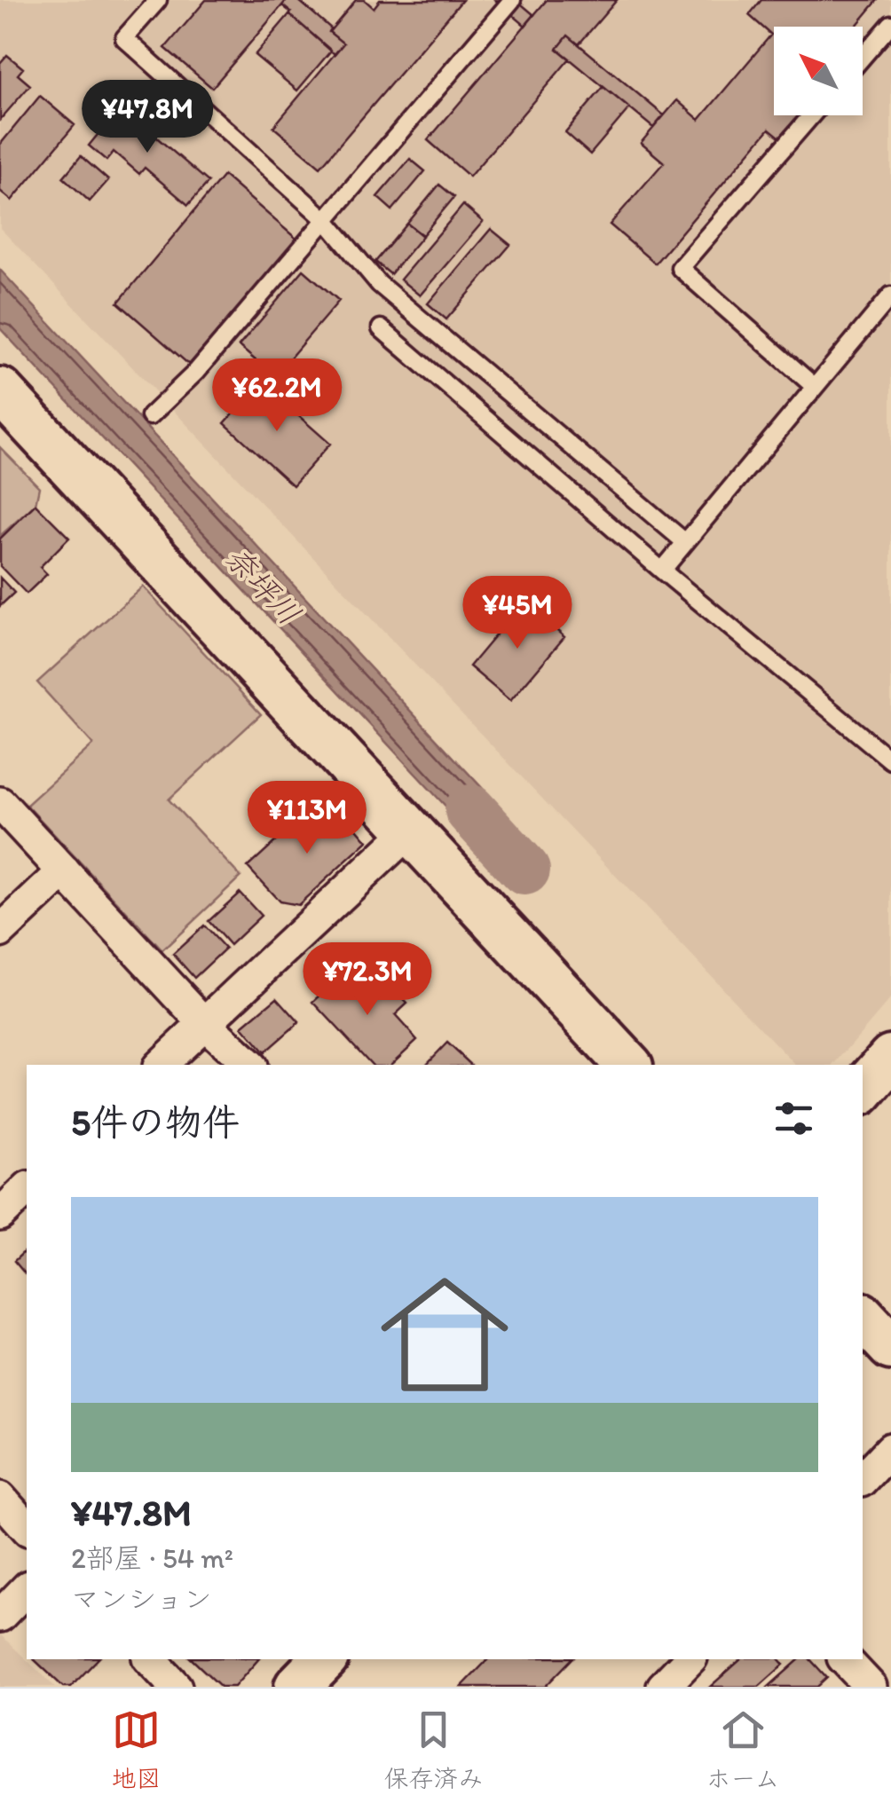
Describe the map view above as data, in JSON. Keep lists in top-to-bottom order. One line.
{"water":["奈坪川"],"north":"top left","page":{"price":["¥47.8M","¥62.2M","¥45M","¥113M","¥72.3M"],"heading":"5件の物件","list":[{"name":"¥47.8M","note":"2部屋 · 54 m² · マンション"}],"tabs":["地図","保存済み","ホーム"]}}
